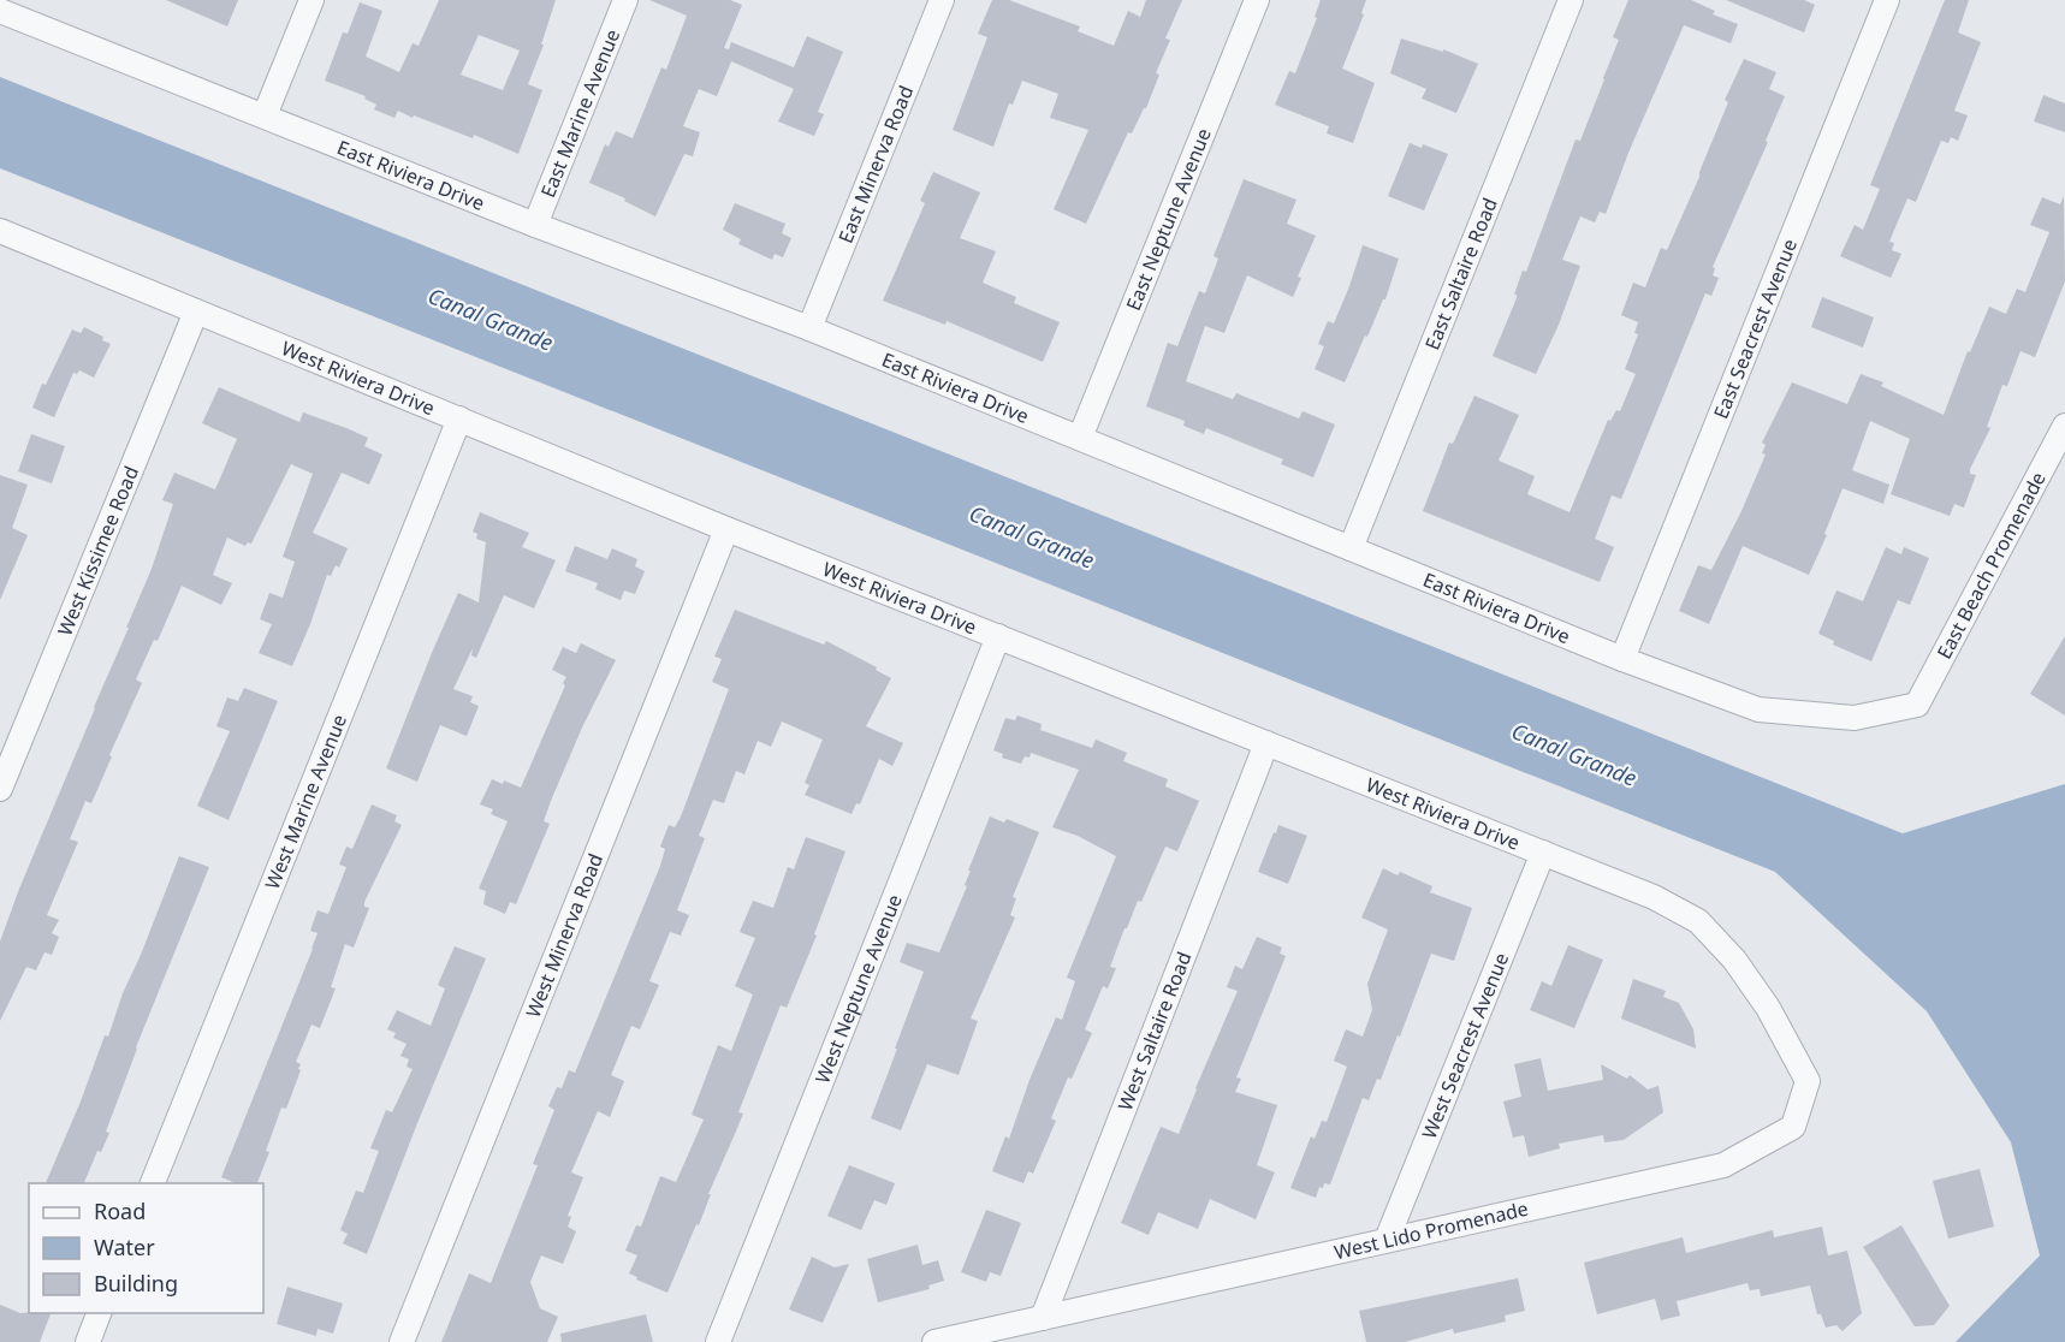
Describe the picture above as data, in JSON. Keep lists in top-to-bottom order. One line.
{"streets":{"street":["East Marine Avenue","East Minerva Road","East Riviera Drive","East Neptune Avenue","East Saltaire Road","East Seacrest Avenue","West Riviera Drive","West Kissimee Road","East Beach Promenade","West Marine Avenue","West Minerva Road","West Neptune Avenue","West Saltaire Road","West Seacrest Avenue","West Lido Promenade"]},"crossings":[["East Marine Avenue","East Riviera Drive"],["East Minerva Road","East Riviera Drive"],["East Riviera Drive","East Neptune Avenue"],["East Riviera Drive","East Saltaire Road"],["East Riviera Drive","East Seacrest Avenue"],["East Riviera Drive","East Beach Promenade"],["West Riviera Drive","West Kissimee Road"],["West Riviera Drive","West Marine Avenue"],["West Riviera Drive","West Minerva Road"],["West Riviera Drive","West Neptune Avenue"],["West Riviera Drive","West Saltaire Road"],["West Riviera Drive","West Seacrest Avenue"],["West Riviera Drive","West Lido Promenade"],["West Saltaire Road","West Lido Promenade"],["West Seacrest Avenue","West Lido Promenade"]],"water":["Canal Grande"],"legend":["Road","Water","Building"]}
